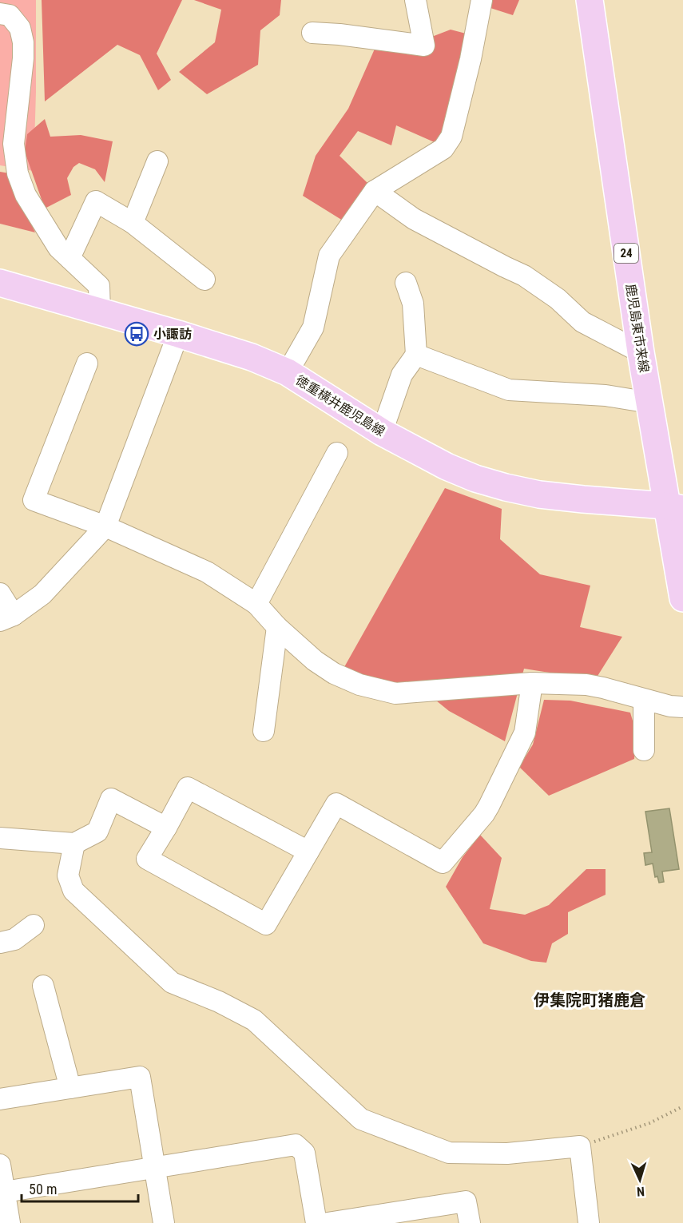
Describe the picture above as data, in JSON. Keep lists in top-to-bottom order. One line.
{"streets":{"main road":["24","鹿児島東市来線","徳重横井鹿児島線"]},"crossings":[["鹿児島東市来線","徳重横井鹿児島線"]],"districts":["伊集院町猪鹿倉"],"places":{"bus stop":["小諏訪"]},"scale_bar":"50 m","north":"bottom"}
